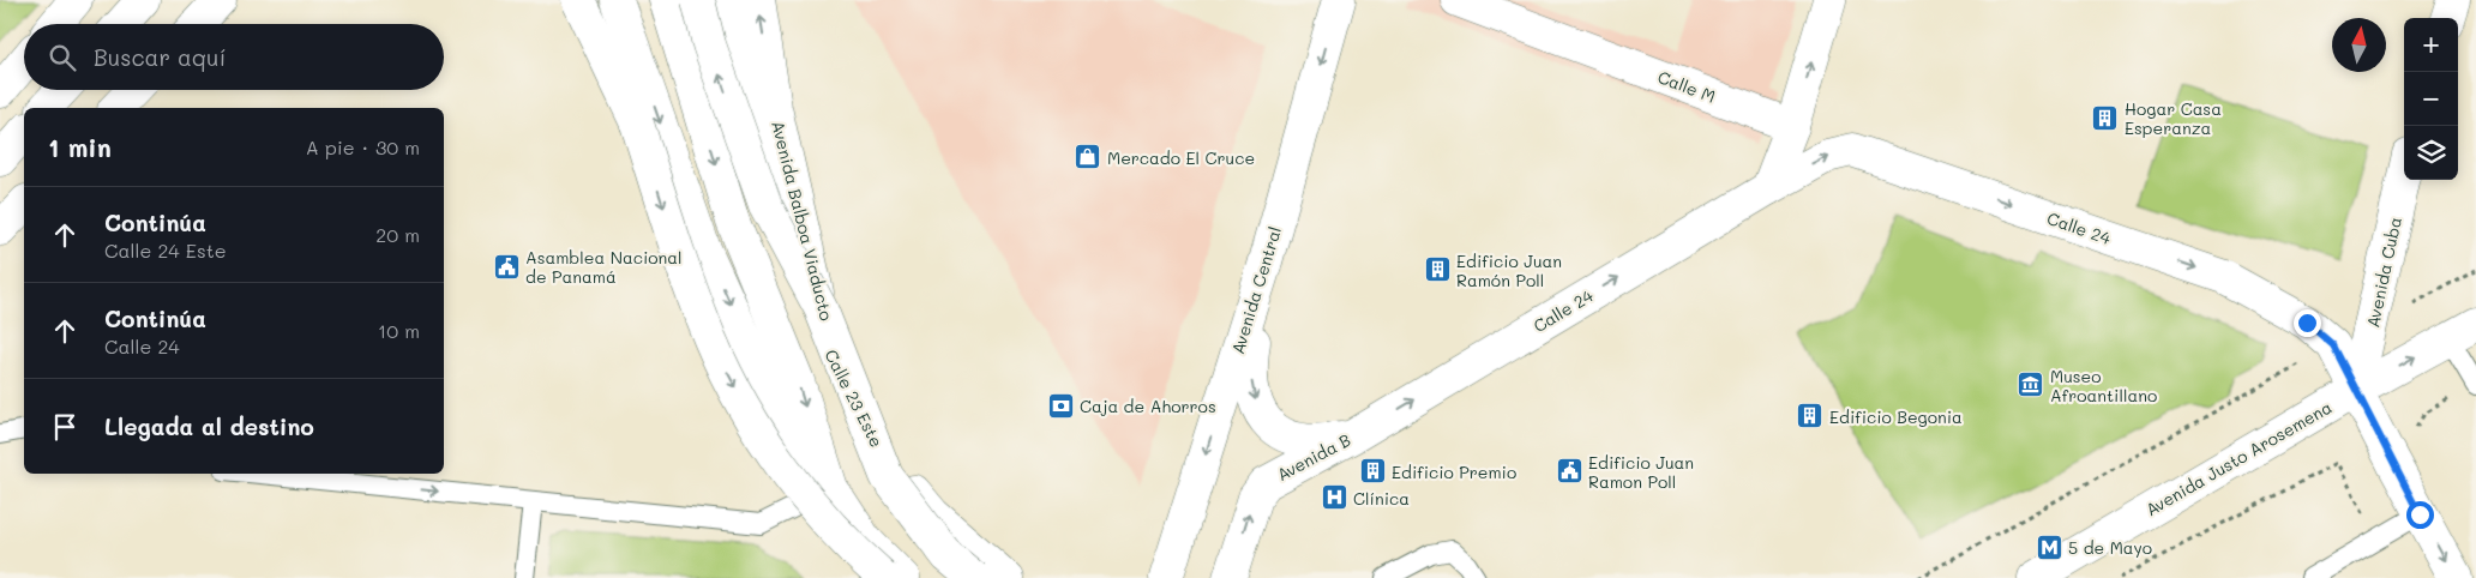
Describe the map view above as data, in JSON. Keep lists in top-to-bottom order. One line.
{"streets":{"main road":["Calle M","Avenida Balboa Viaducto","Calle 24","Avenida Cuba","Avenida Central","Calle 23 Este","Avenida B","Avenida Justo Arosemena"]},"crossings":[["Calle 24","Avenida Cuba"],["Calle 24","Avenida B"],["Calle 24","Avenida Justo Arosemena"],["Avenida Cuba","Avenida Justo Arosemena"]],"one_way":["Calle 24","Avenida Central","Avenida B"],"places":{"building":["Hogar Casa Esperanza","Edificio Juan Ramón Poll","Edificio Begonia","Edificio Premio"],"shop":["Mercado El Cruce"],"public building":["Asamblea Nacional de Panamá","Edificio Juan Ramon Poll"],"museum":["Museo Afroantillano"],"bank":["Caja de Ahorros"],"hospital":["Clínica"],"metro station":["5 de Mayo"]},"north":"top","page":{"map_buttons":["+","−"],"search":"Buscar aquí","heading":["1 min","A pie · 30 m"],"list":[["Continúa","Calle 24 Este","20 m"],["Continúa","Calle 24","10 m"],"Llegada al destino"]}}
